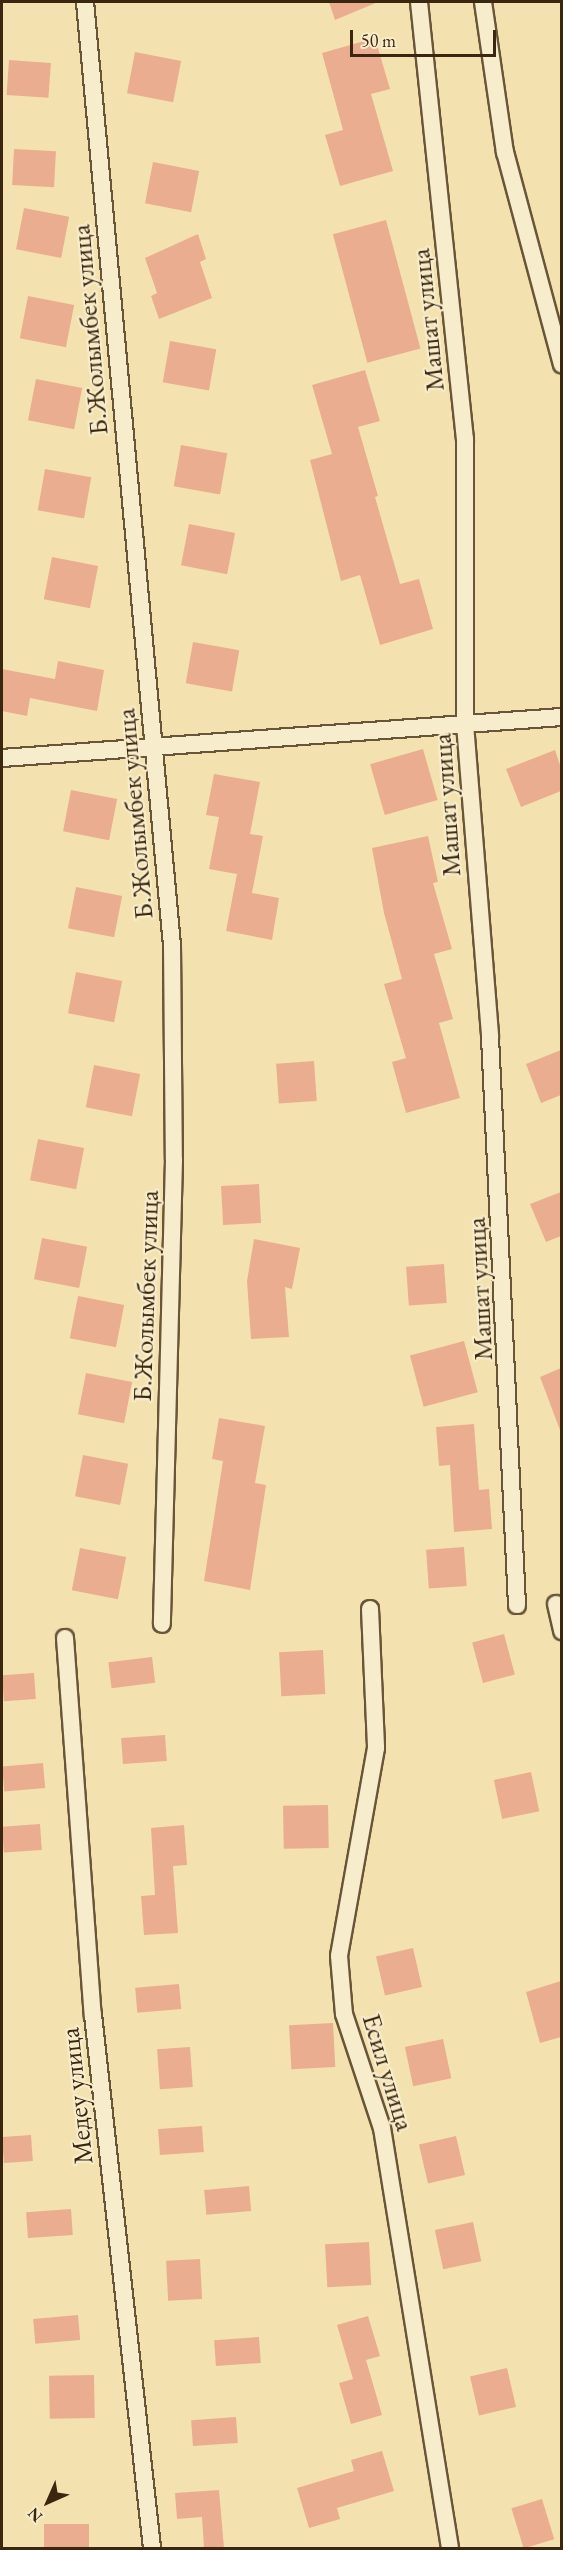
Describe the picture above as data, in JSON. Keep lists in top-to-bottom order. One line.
{"streets":{"street":["Машат улица","Б.Жолымбек улица","Есил улица","Медеу улица"]},"scale_bar":"50 m","north":"bottom left"}
